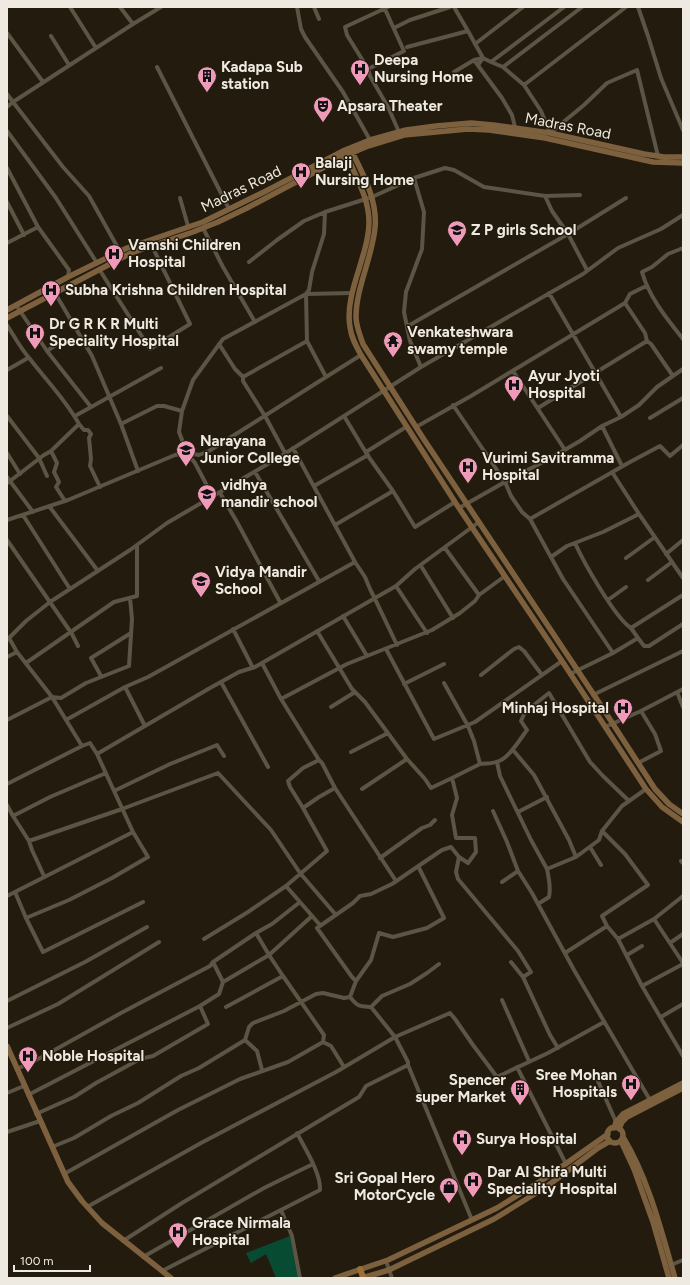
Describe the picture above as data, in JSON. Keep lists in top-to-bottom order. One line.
{"streets":{"main road":["Madras Road"]},"places":{"hospital":["Deepa Nursing Home","Balaji Nursing Home","Vamshi Children Hospital","Subha Krishna Children Hospital","Dr G R K R Multi Speciality Hospital","Ayur Jyoti Hospital","Vurimi Savitramma Hospital","Minhaj Hospital","Noble Hospital","Sree Mohan Hospitals","Surya Hospital","Dar Al Shifa Multi Speciality Hospital","Grace Nirmala Hospital"],"building":["Kadapa Sub station","Spencer super Market"],"theatre":["Apsara Theater"],"school or university":["Z P girls School","Narayana Junior College","vidhya mandir school","Vidya Mandir School"],"temple":["Venkateshwara swamy temple"],"shop":["Sri Gopal Hero MotorCycle"]},"scale_bar":"100 m"}
